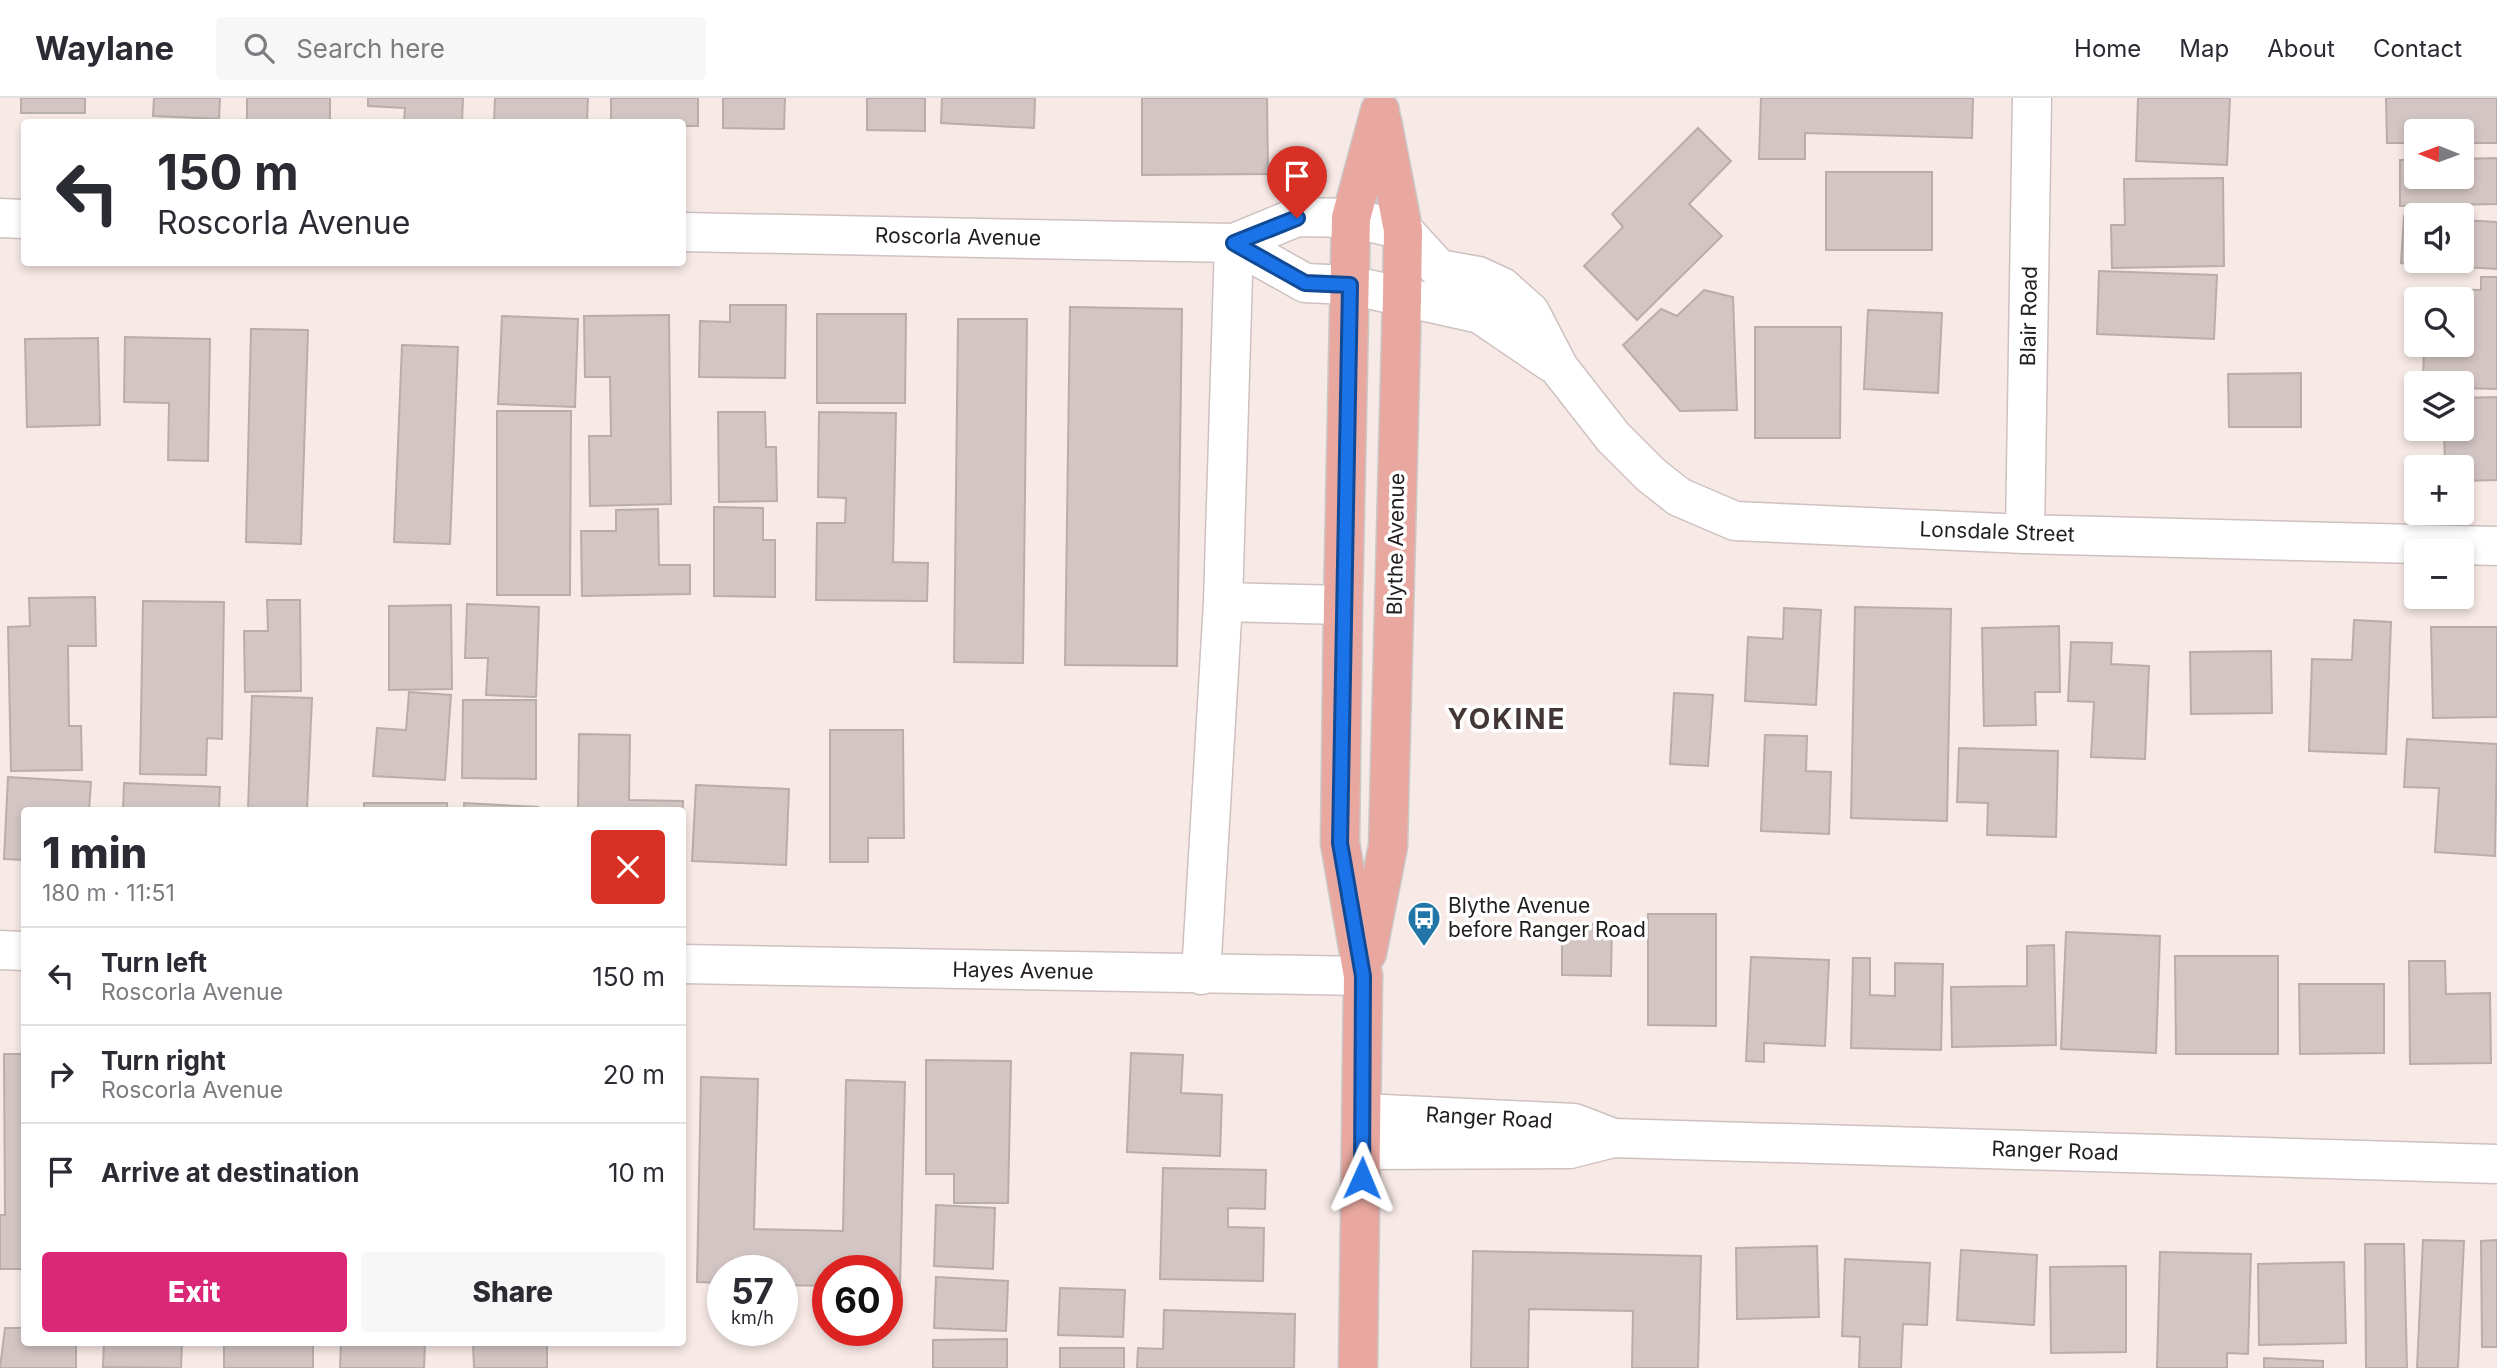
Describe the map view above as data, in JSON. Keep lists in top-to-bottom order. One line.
{"streets":{"main road":["Blythe Avenue"],"street":["Roscorla Avenue","Blair Road","Lonsdale Street","Hayes Avenue","Ranger Road"]},"crossings":[["Roscorla Avenue","Lonsdale Street"],["Roscorla Avenue","Blythe Avenue"],["Blair Road","Lonsdale Street"],["Lonsdale Street","Blythe Avenue"],["Blythe Avenue","Hayes Avenue"],["Blythe Avenue","Ranger Road"]],"districts":["YOKINE"],"places":{"bus stop":["Blythe Avenue before Ranger Road"]},"north":"left","page":{"header":"Waylane","search":"Search here","nav":["Home","Map","About","Contact"],"map_buttons":["+","−"],"turn":["150 m","Roscorla Avenue"],"heading":["1 min","180 m · 11:51"],"list":[{"name":"Turn left","note":"Roscorla Avenue","value":"150 m"},{"name":"Turn right","note":"Roscorla Avenue","value":"20 m"},{"name":"Arrive at destination","value":"10 m"}],"buttons":["Exit","Share"],"speed":"57 km/h","limit":"60"}}
